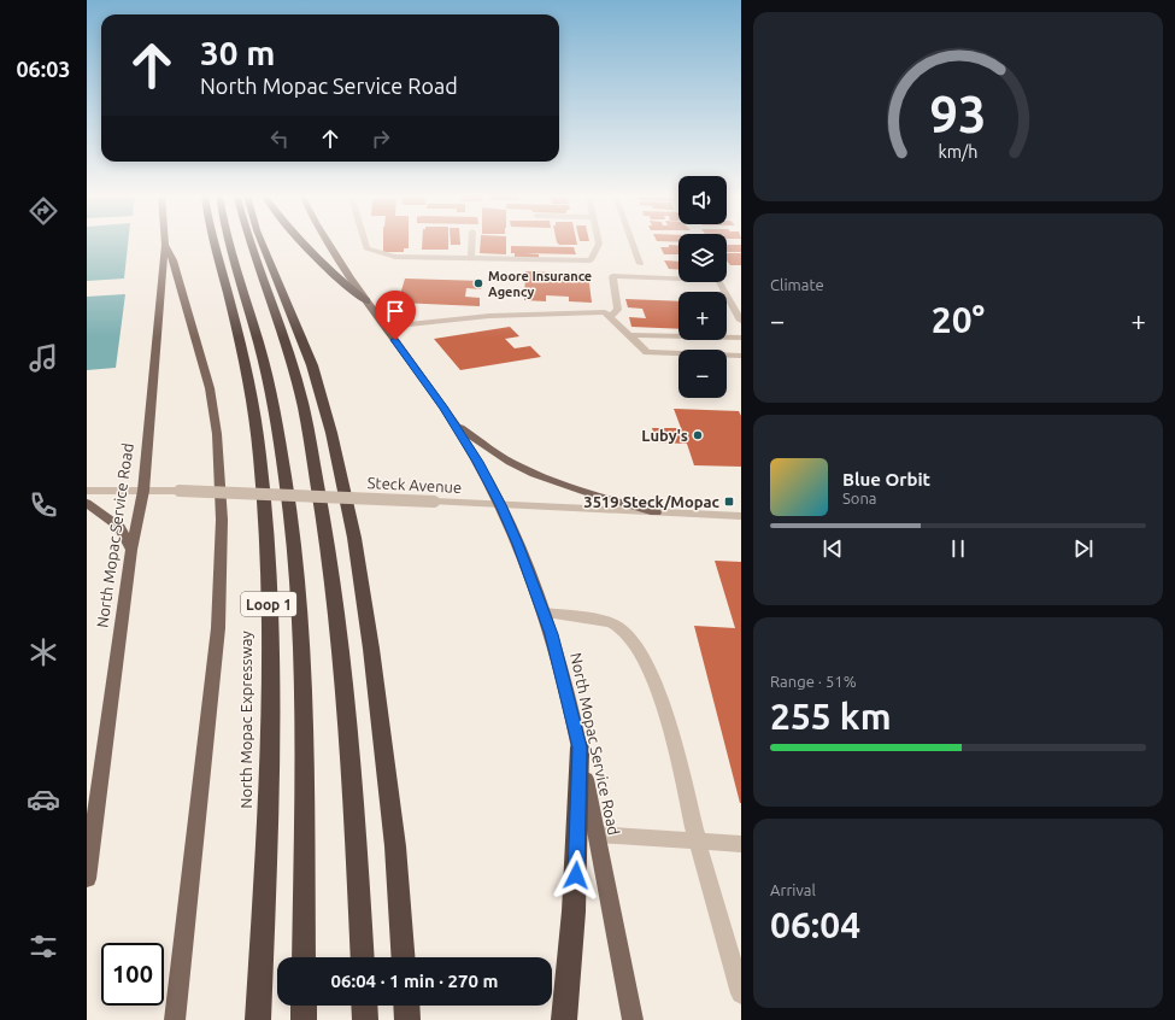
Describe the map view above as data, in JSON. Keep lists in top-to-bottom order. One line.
{"streets":{"highway":["Loop 1","North Mopac Expressway"],"main road":["North Mopac Service Road"],"street":["Steck Avenue"]},"crossings":[["Steck Avenue","North Mopac Service Road"]],"places":{"other":["Moore Insurance Agency","Luby's"],"transit":["3519 Steck/Mopac"]},"page":{"tabs":"06:03","turn":["30 m","North Mopac Service Road"],"map_buttons":["+","−"],"tile":["Climate",["Range · 51%","255 km"],["Arrival","06:04"]],"heat":["−","20°","+"],"song":["Blue Orbit","Sona"],"limit":"100","trip":"06:04 · 1 min · 270 m","gauge":["93","km/h"]}}
